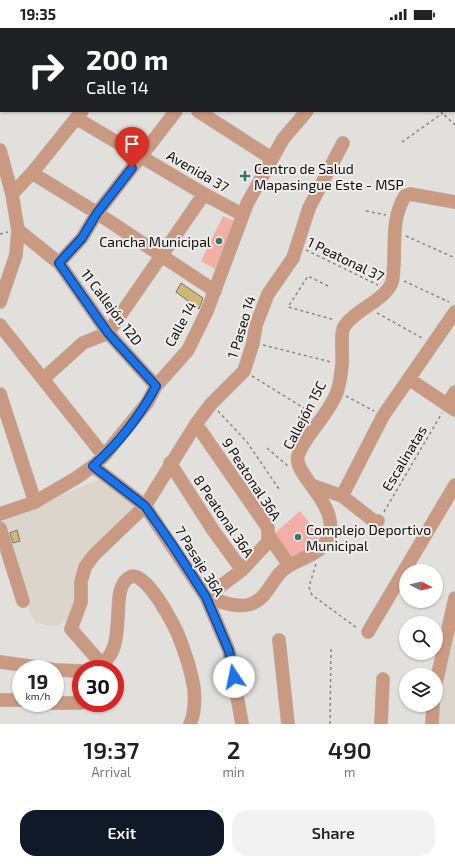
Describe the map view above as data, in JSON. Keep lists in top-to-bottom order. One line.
{"streets":{"street":["Avenida 37","11 Callejón 12D","Calle 14","1 Paseo 14","Callejón 15C","9 Peatonal 36A","8 Peatonal 36A","7 Pasaje 36A"],"path":["1 Peatonal 37","Escalinatas"]},"crossings":[["Avenida 37","Calle 14"],["1 Peatonal 37","1 Paseo 14"],["11 Callejón 12D","Calle 14"],["Calle 14","7 Pasaje 36A"],["1 Paseo 14","9 Peatonal 36A"],["1 Paseo 14","8 Peatonal 36A"],["1 Paseo 14","7 Pasaje 36A"],["9 Peatonal 36A","8 Peatonal 36A"],["8 Peatonal 36A","7 Pasaje 36A"]],"places":{"health":["Centro de Salud Mapasingue Este - MSP"],"other":["Cancha Municipal","Complejo Deportivo Municipal"]},"north":"right","page":{"status":"19:35","turn":["200 m","Calle 14"],"speed":"19 km/h","limit":"30","eta":["19:37","Arrival","2","min","490","m"],"buttons":["Exit","Share"]}}
